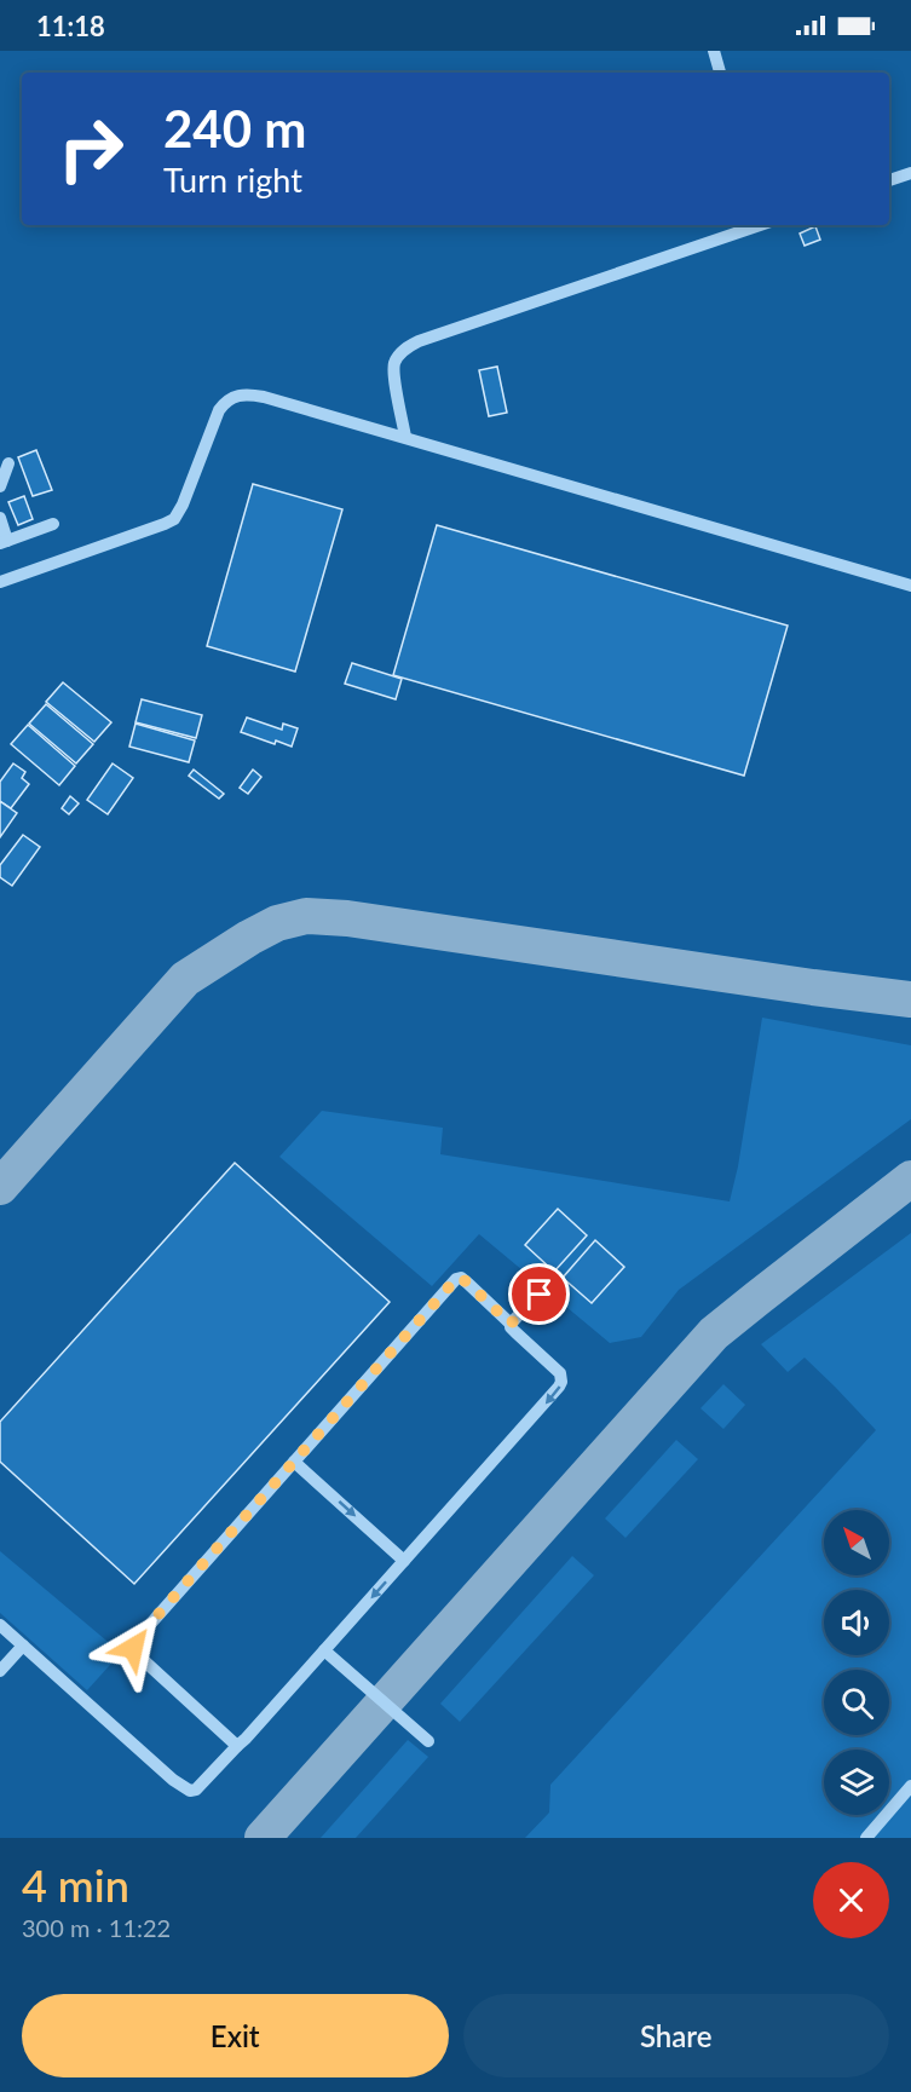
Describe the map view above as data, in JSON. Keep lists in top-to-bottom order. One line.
{"north":"top left","page":{"status":"11:18","turn":["240 m","Turn right"],"heading":["4 min","300 m · 11:22"],"buttons":["Exit","Share"]}}
